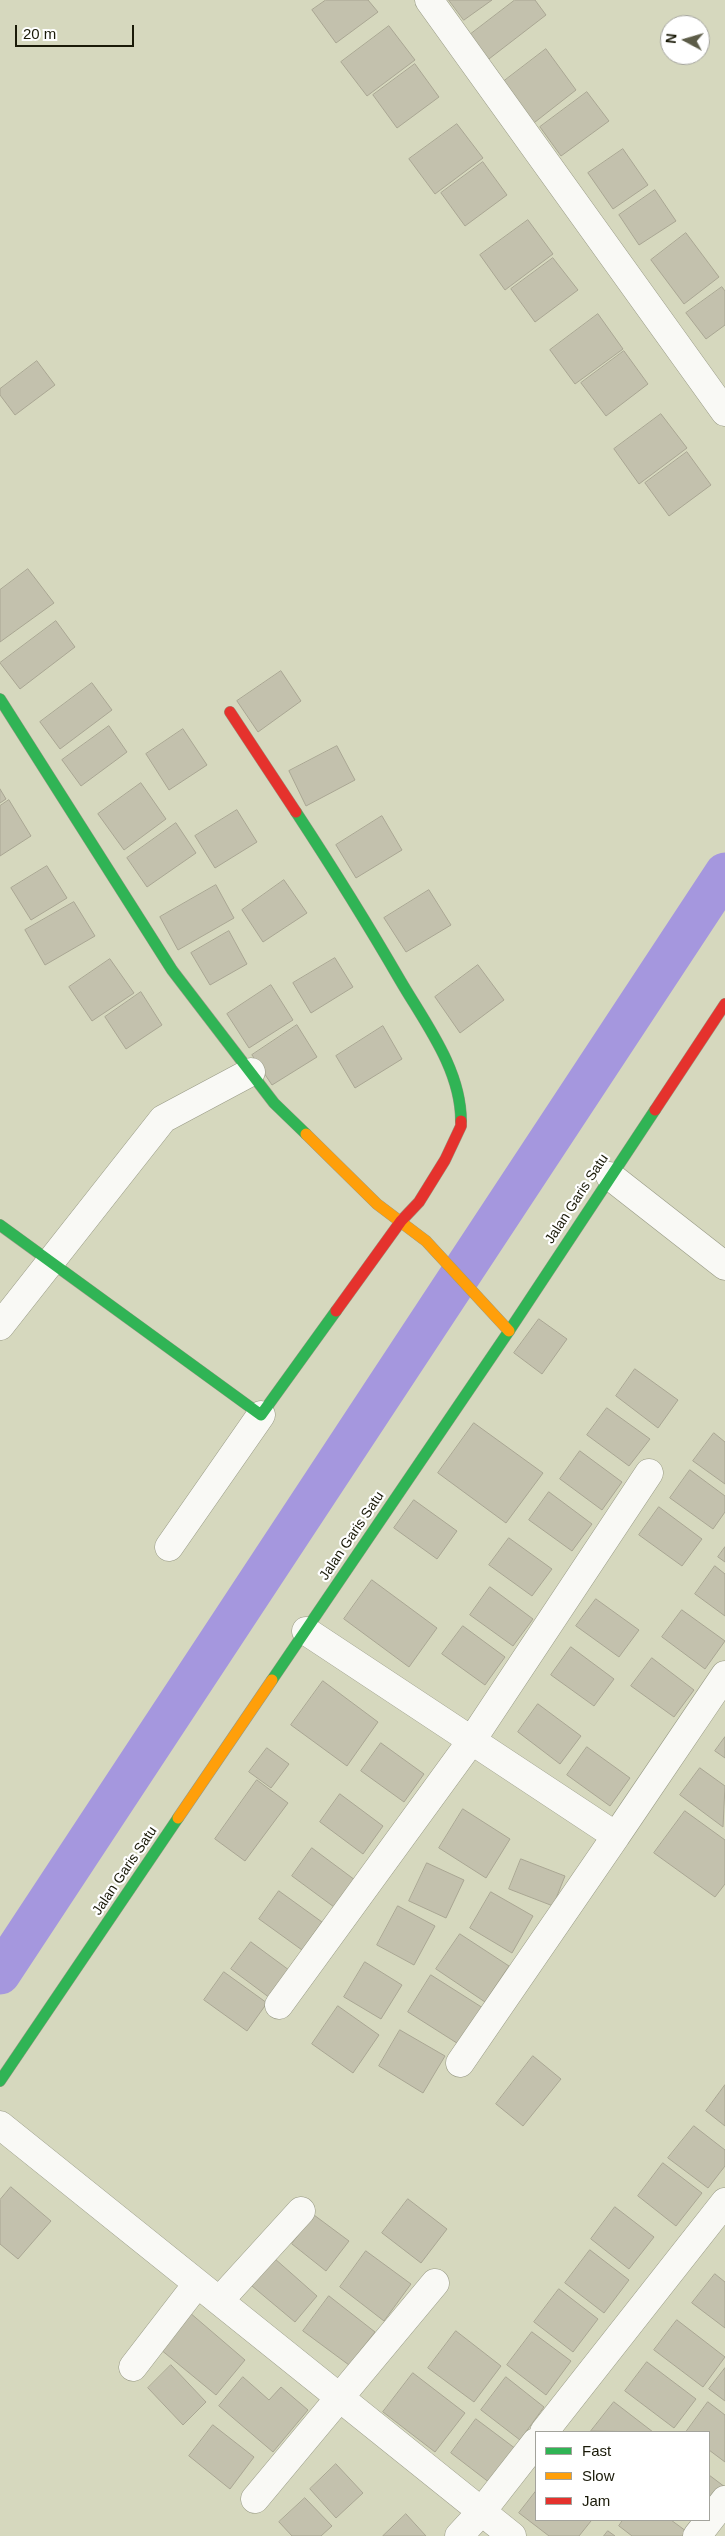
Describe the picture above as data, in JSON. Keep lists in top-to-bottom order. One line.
{"streets":{"street":["Jalan Garis Satu"]},"legend":["Fast","Slow","Jam"],"scale_bar":"20 m","north":"left"}
